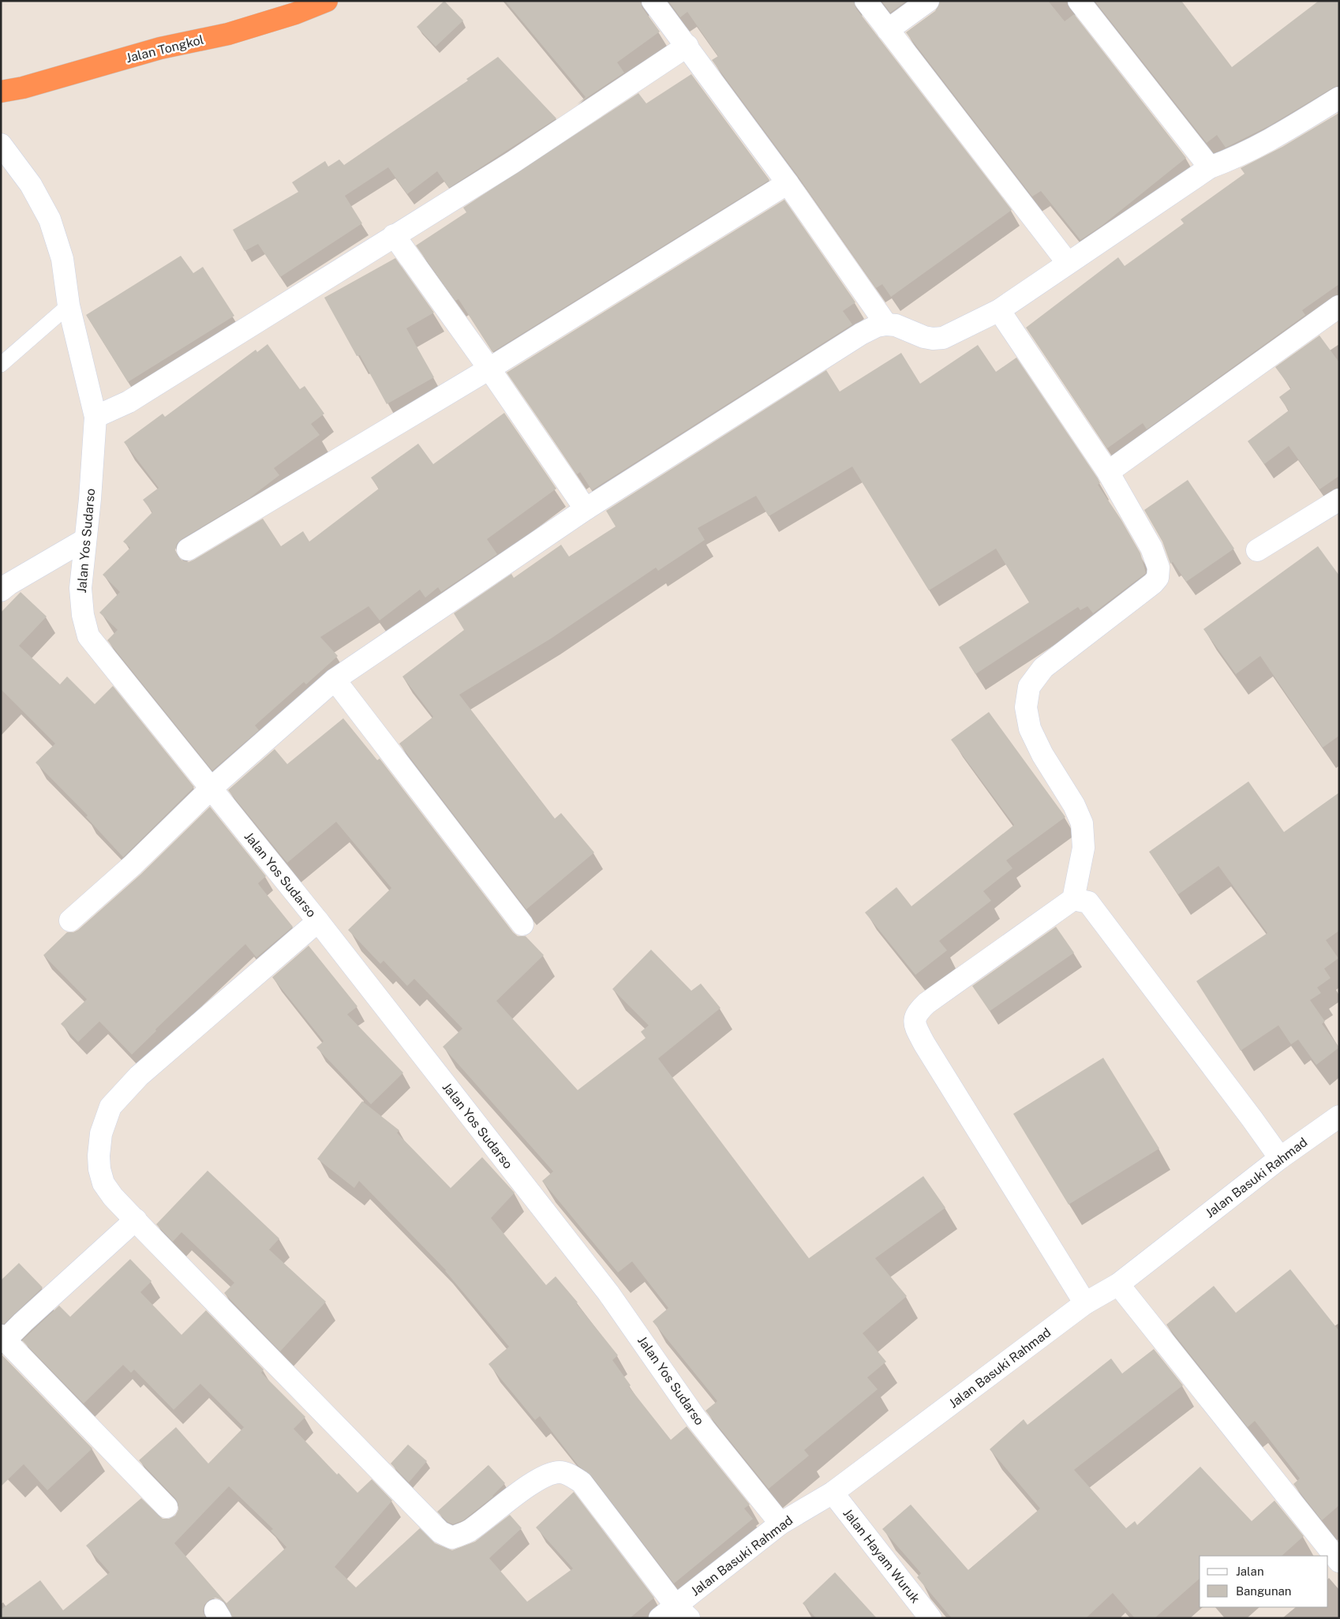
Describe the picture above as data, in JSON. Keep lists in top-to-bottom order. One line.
{"streets":{"highway":["Jalan Tongkol"],"street":["Jalan Yos Sudarso","Jalan Basuki Rahmad","Jalan Hayam Wuruk"]},"crossings":[["Jalan Yos Sudarso","Jalan Basuki Rahmad"],["Jalan Basuki Rahmad","Jalan Hayam Wuruk"]],"legend":["Jalan","Bangunan"]}
